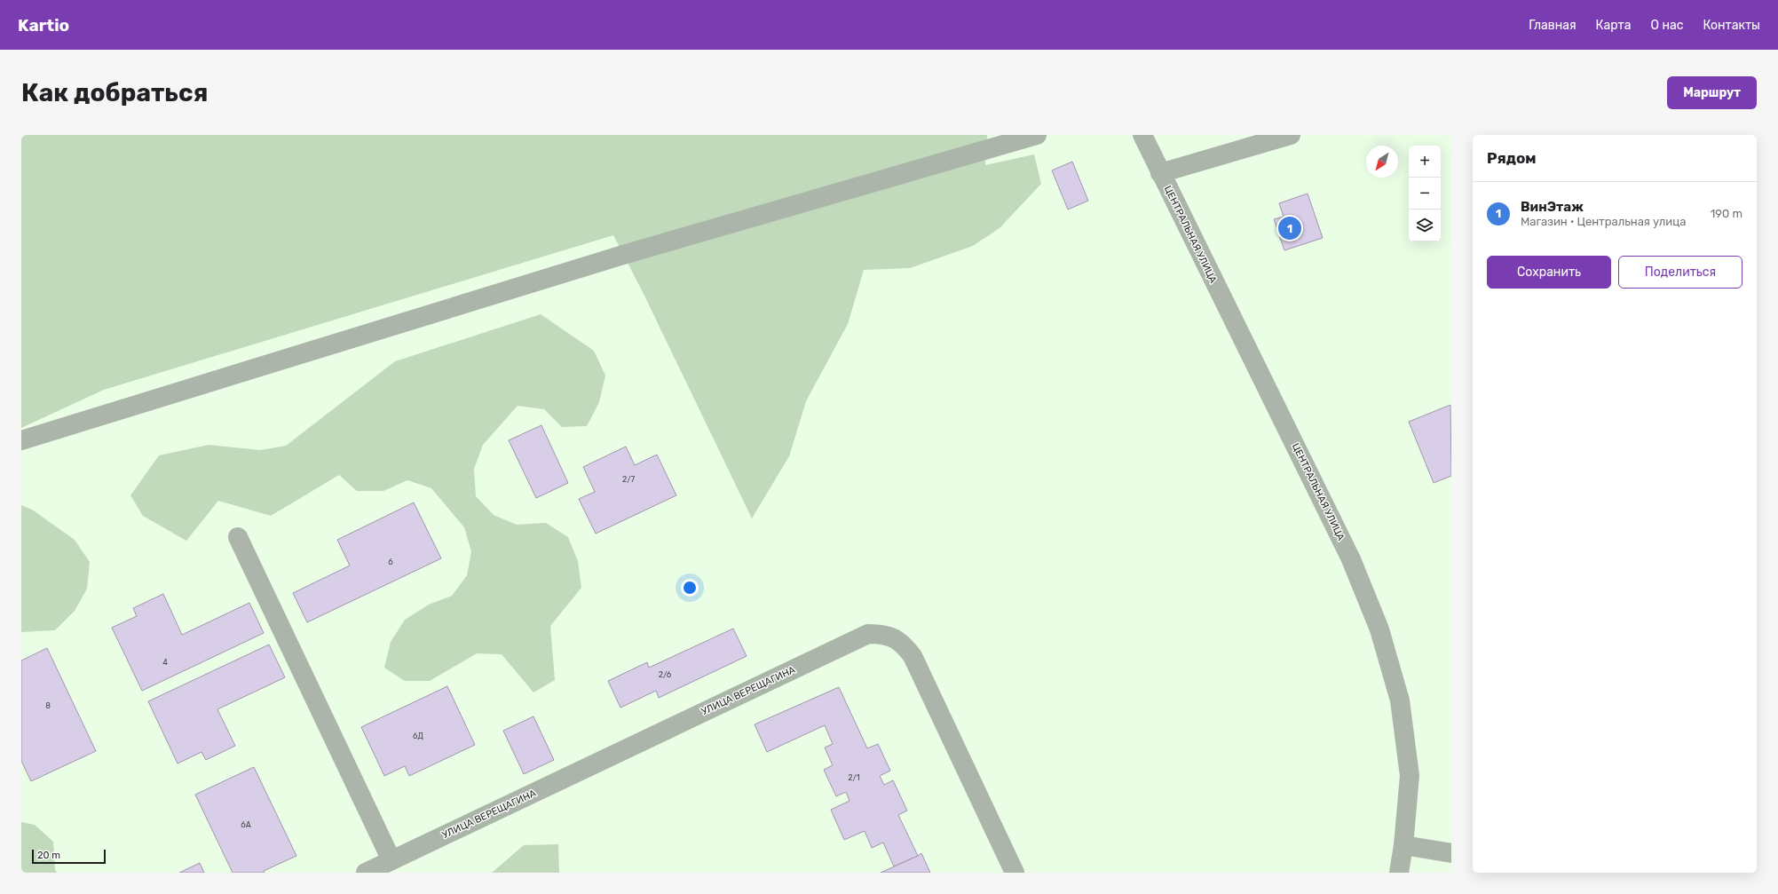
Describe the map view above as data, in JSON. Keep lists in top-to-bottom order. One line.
{"streets":{"street":["ЦЕНТРАЛЬНАЯ УЛИЦА","УЛИЦА ВЕРЕЩАГИНА"]},"house_numbers":["2/7","6","4","2/6","8","6Д","2/1","6А"],"scale_bar":"20 m","north":"bottom left","page":{"header":"Kartio","nav":["Главная","Карта","О нас","Контакты"],"buttons":["Маршрут",["Сохранить","Поделиться"]],"title":"Как добраться","heading":"Рядом","map_buttons":["+","−"],"list":[{"mark":"1","name":"ВинЭтаж","note":"Магазин · Центральная улица","value":"190 m"}],"pins":"1","scale":"20 m"}}
